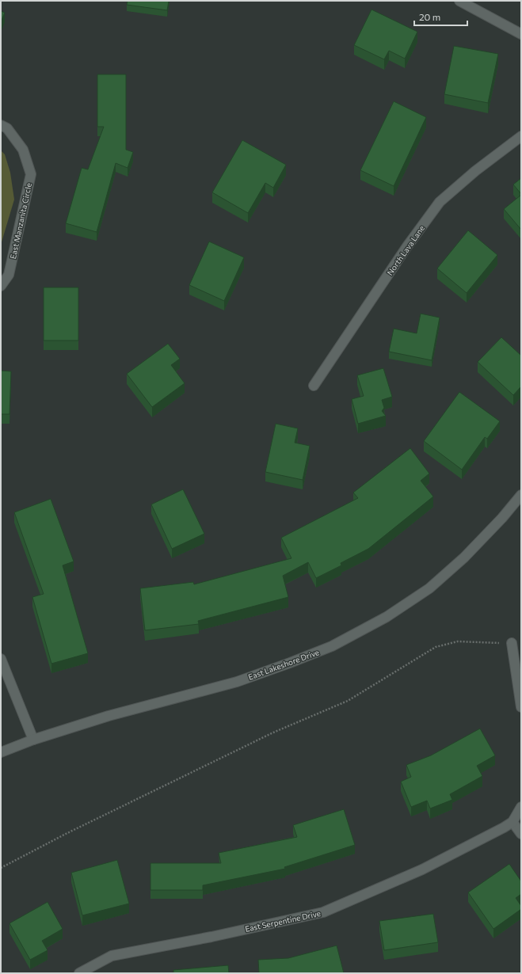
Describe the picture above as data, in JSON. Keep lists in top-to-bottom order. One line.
{"streets":{"street":["East Manzanita Circle","North Lava Lane","East Lakeshore Drive","East Serpentine Drive"]},"scale_bar":"20 m"}
